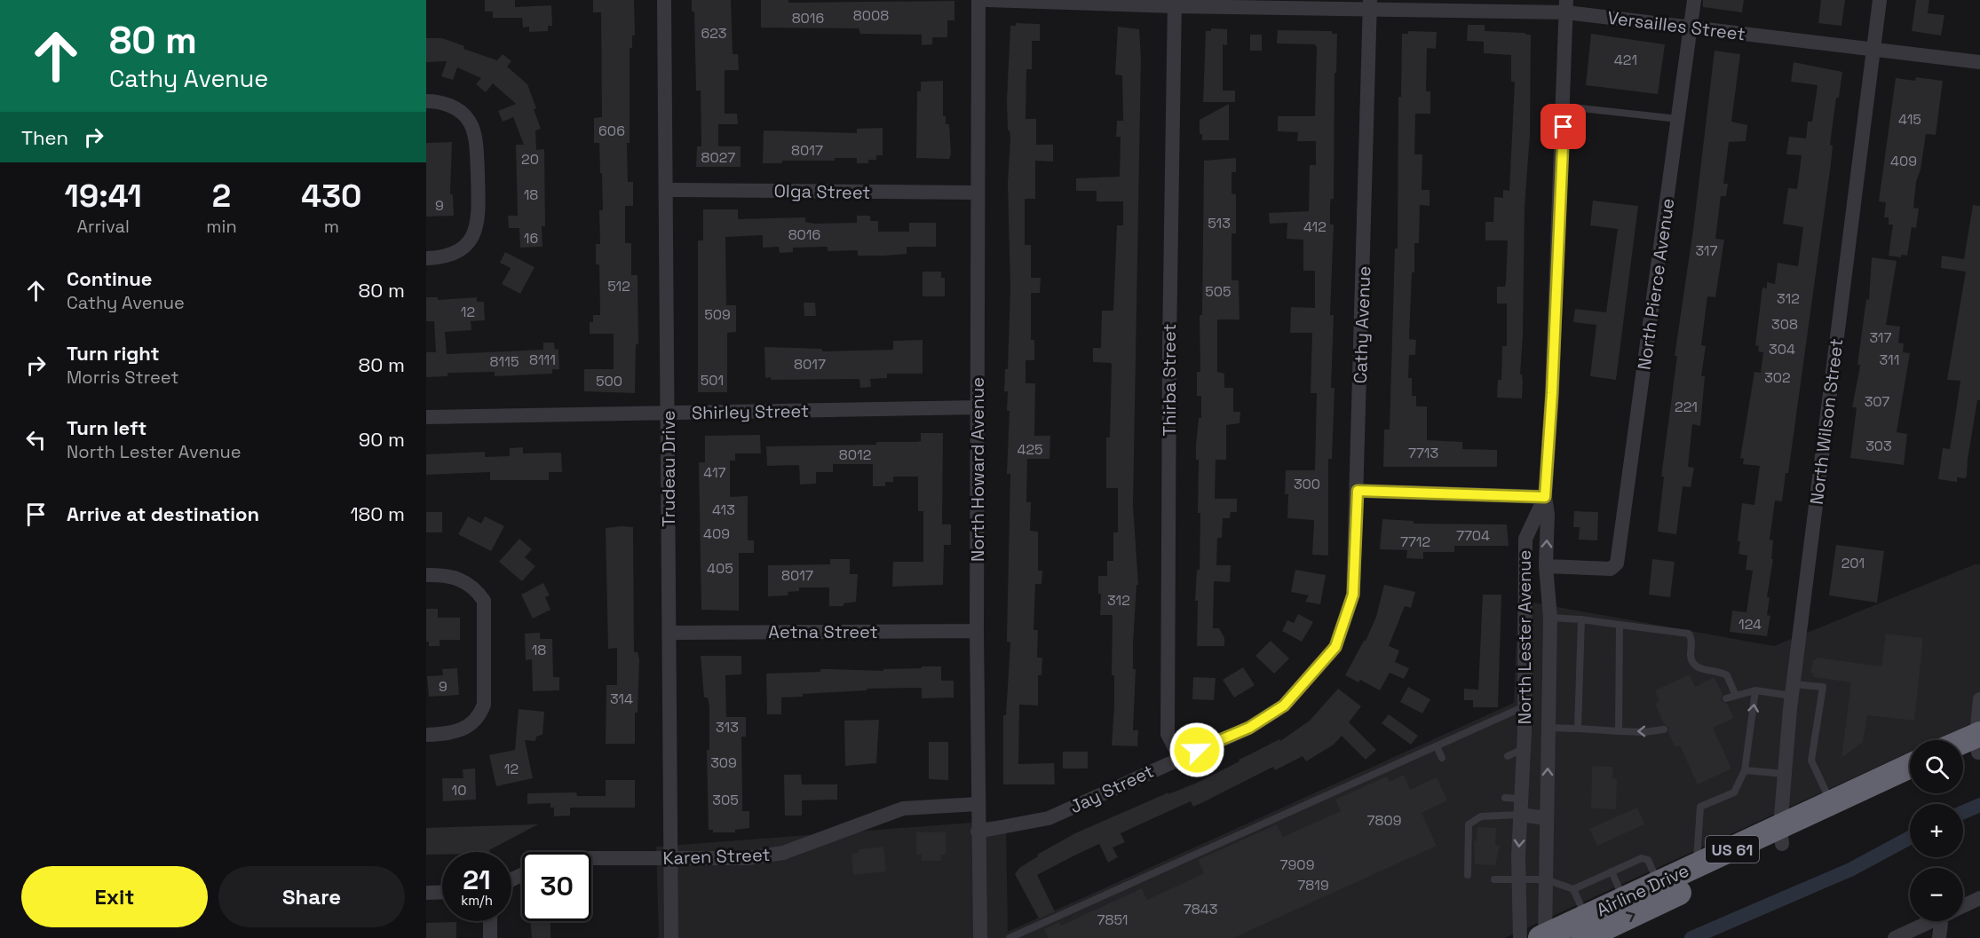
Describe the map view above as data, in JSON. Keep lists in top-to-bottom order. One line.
{"streets":{"highway":["US 61","Airline Drive"],"street":["Versailles Street","Olga Street","North Pierce Avenue","Cathy Avenue","Thirba Street","Shirley Street","North Wilson Street","Trudeau Drive","North Howard Avenue","Aetna Street","North Lester Avenue","Jay Street","Karen Street"]},"crossings":[["Versailles Street","North Pierce Avenue"],["Versailles Street","Cathy Avenue"],["Versailles Street","Thirba Street"],["Versailles Street","North Wilson Street"],["Versailles Street","North Lester Avenue"],["Olga Street","Trudeau Drive"],["Olga Street","North Howard Avenue"],["North Pierce Avenue","North Lester Avenue"],["Cathy Avenue","Jay Street"],["Thirba Street","Jay Street"],["Shirley Street","Trudeau Drive"],["Shirley Street","North Howard Avenue"],["North Wilson Street","Airline Drive"],["Trudeau Drive","Aetna Street"],["Trudeau Drive","Karen Street"],["North Howard Avenue","Aetna Street"],["North Howard Avenue","Jay Street"],["North Howard Avenue","Karen Street"],["North Lester Avenue","Airline Drive"]],"house_numbers":["8008","8016","623","421","415","606","8017","8027","20","409","18","9","513","412","8016","16","317","512","505","312","12","509","308","317","304","8111","311","8115","8017","302","501","500","307","221","303","425","7713","8012","417","300","413","409","7704","7712","201","405","8017","312","124","18","9","314","313","309","12","10","305","7809","7909","7819","7843","7851"],"page":{"turn":["80 m","Cathy Avenue"],"then":"Then","eta":["19:41","Arrival","2","min","430","m"],"list":[{"name":"Continue","note":"Cathy Avenue","value":"80 m"},{"name":"Turn right","note":"Morris Street","value":"80 m"},{"name":"Turn left","note":"North Lester Avenue","value":"90 m"},{"name":"Arrive at destination","value":"180 m"}],"map_buttons":["+","−"],"speed":"21 km/h","limit":"30","buttons":["Exit","Share"]}}
